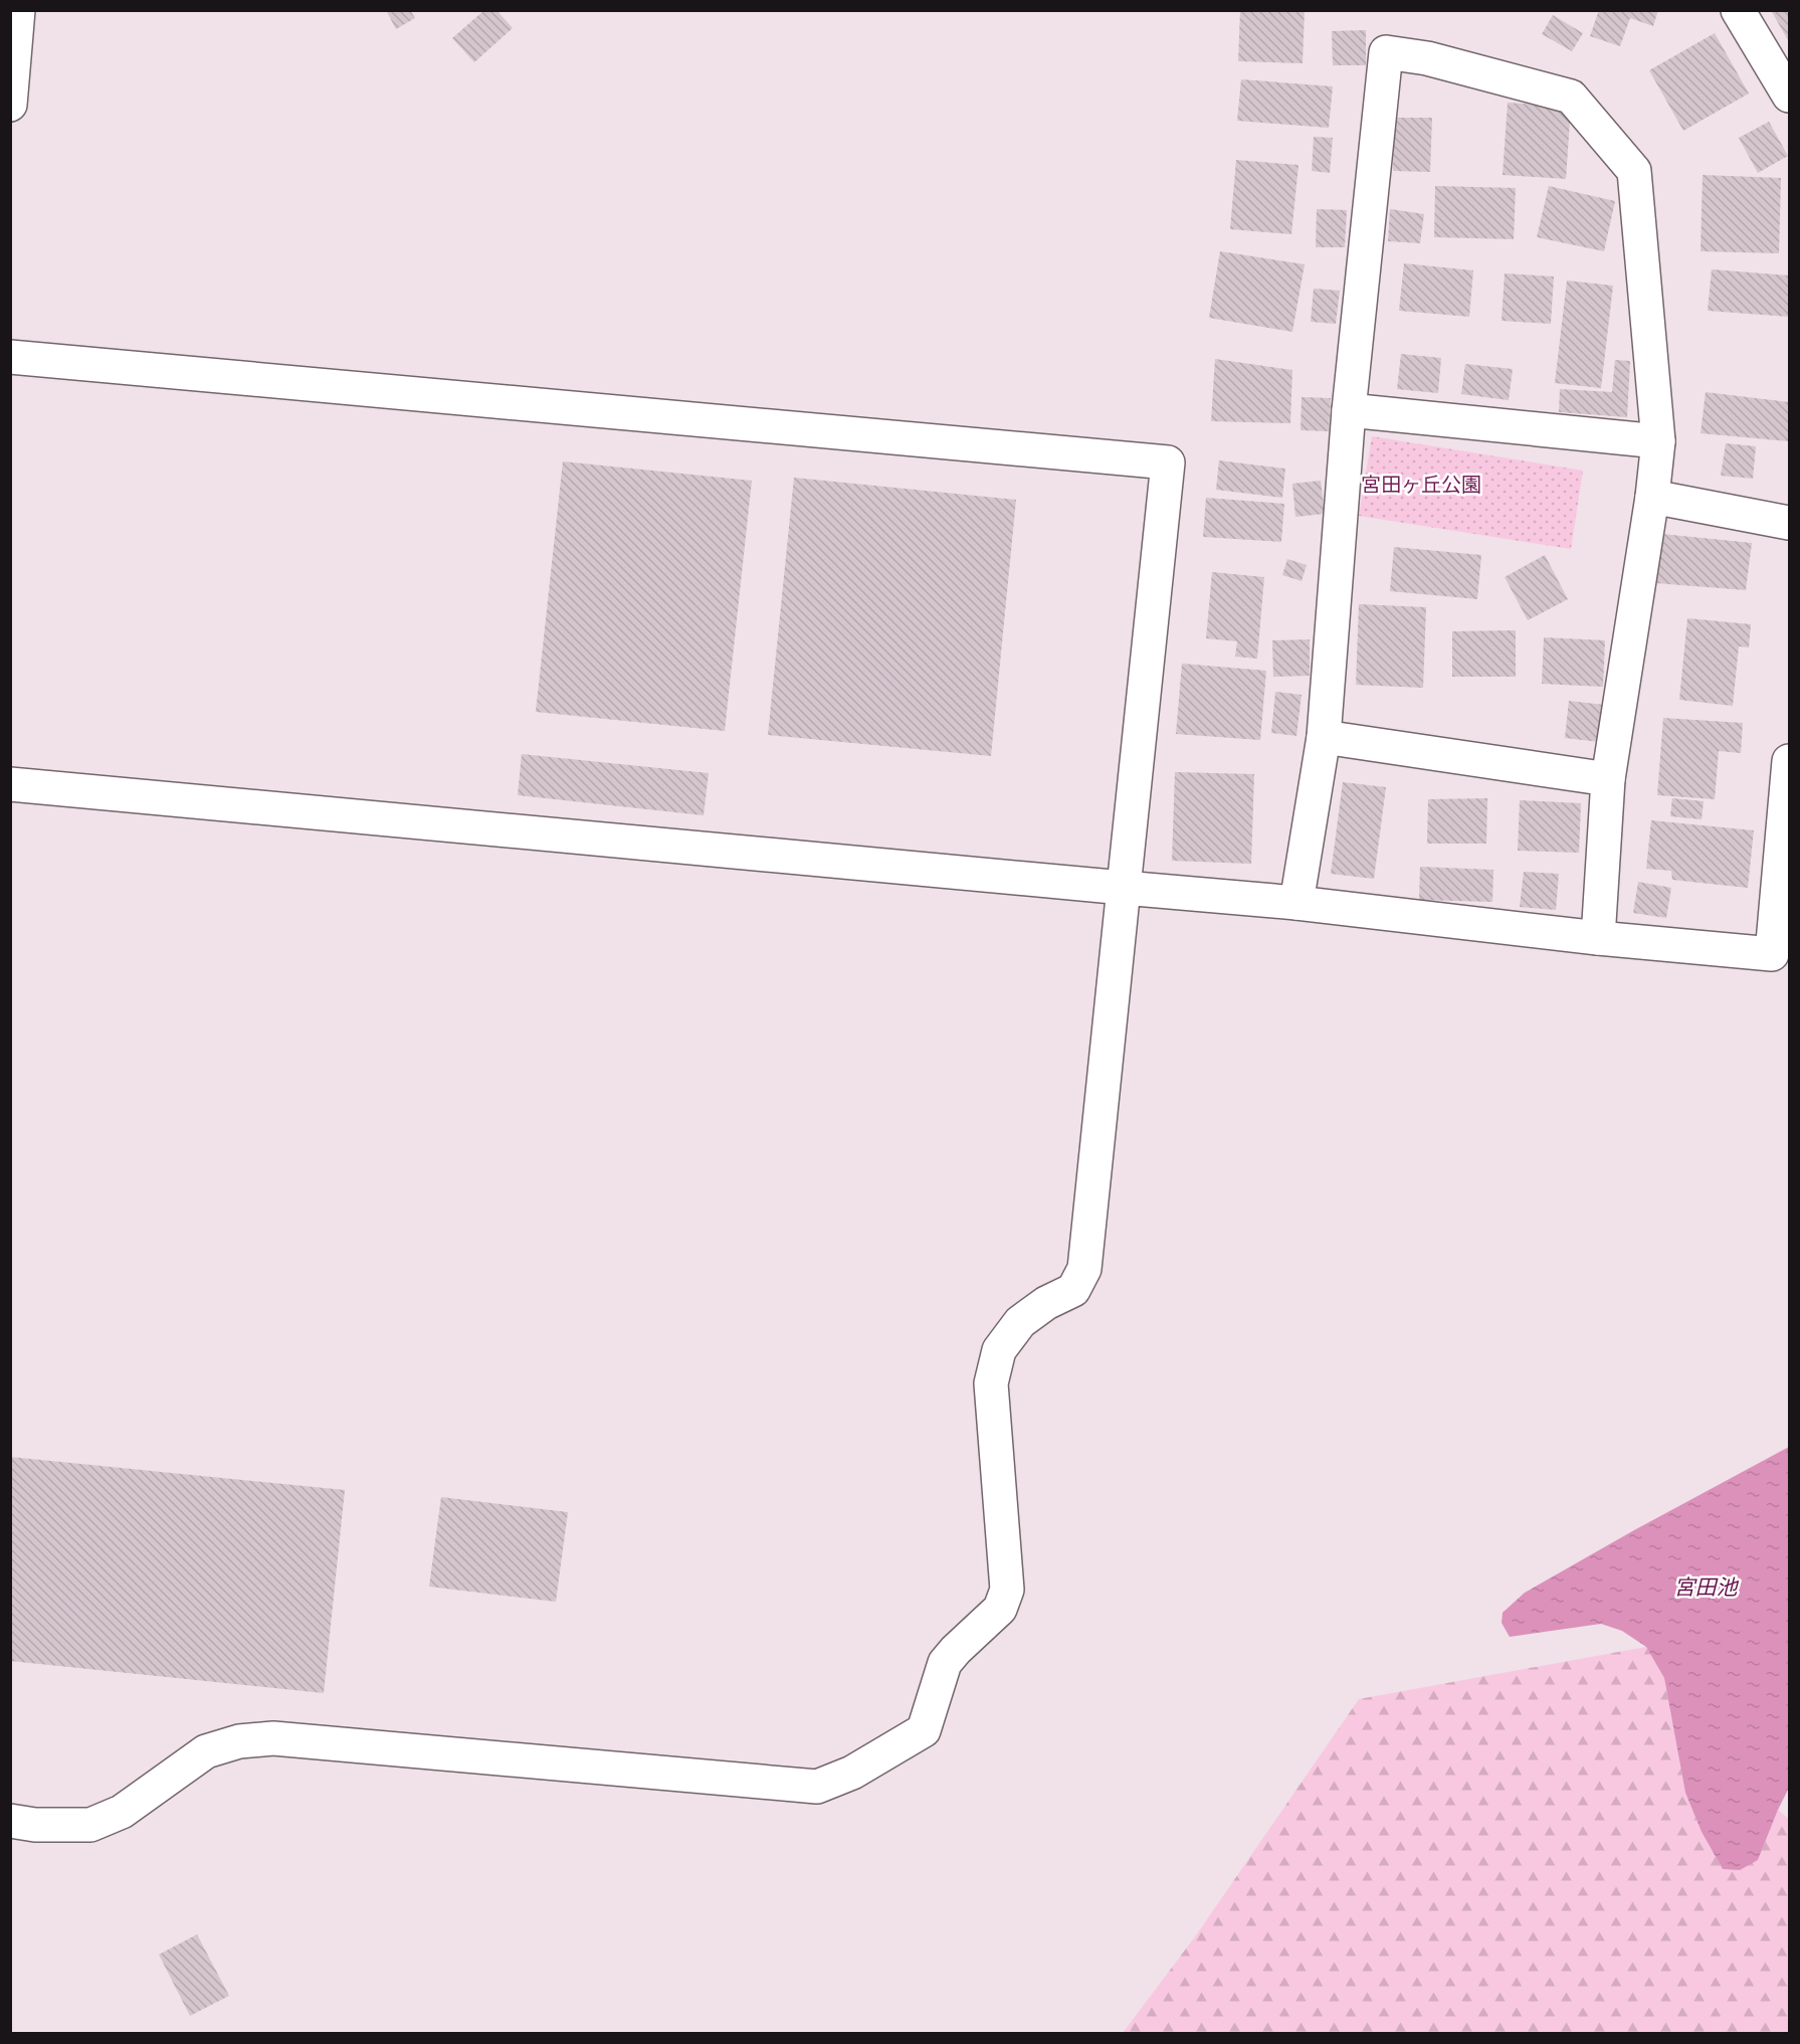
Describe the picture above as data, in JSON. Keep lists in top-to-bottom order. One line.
{"water":["宮田池"],"parks":["宮田ヶ丘公園"]}
